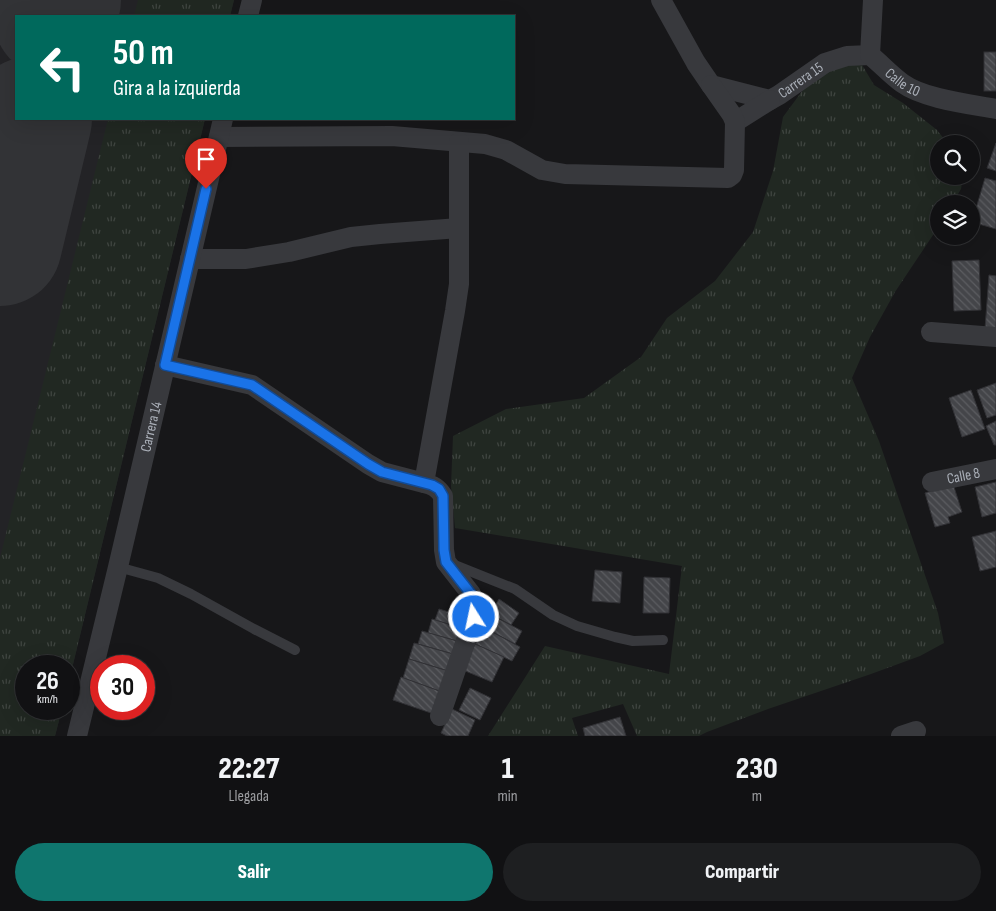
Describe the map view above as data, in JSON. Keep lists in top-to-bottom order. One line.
{"streets":{"street":["Carrera 15","Calle 10","Carrera 14","Calle 8"]},"crossings":[["Carrera 15","Calle 10"]],"page":{"turn":["50 m","Gira a la izquierda"],"speed":"26 km/h","limit":"30","eta":["22:27","Llegada","1","min","230","m"],"buttons":["Salir","Compartir"]}}
